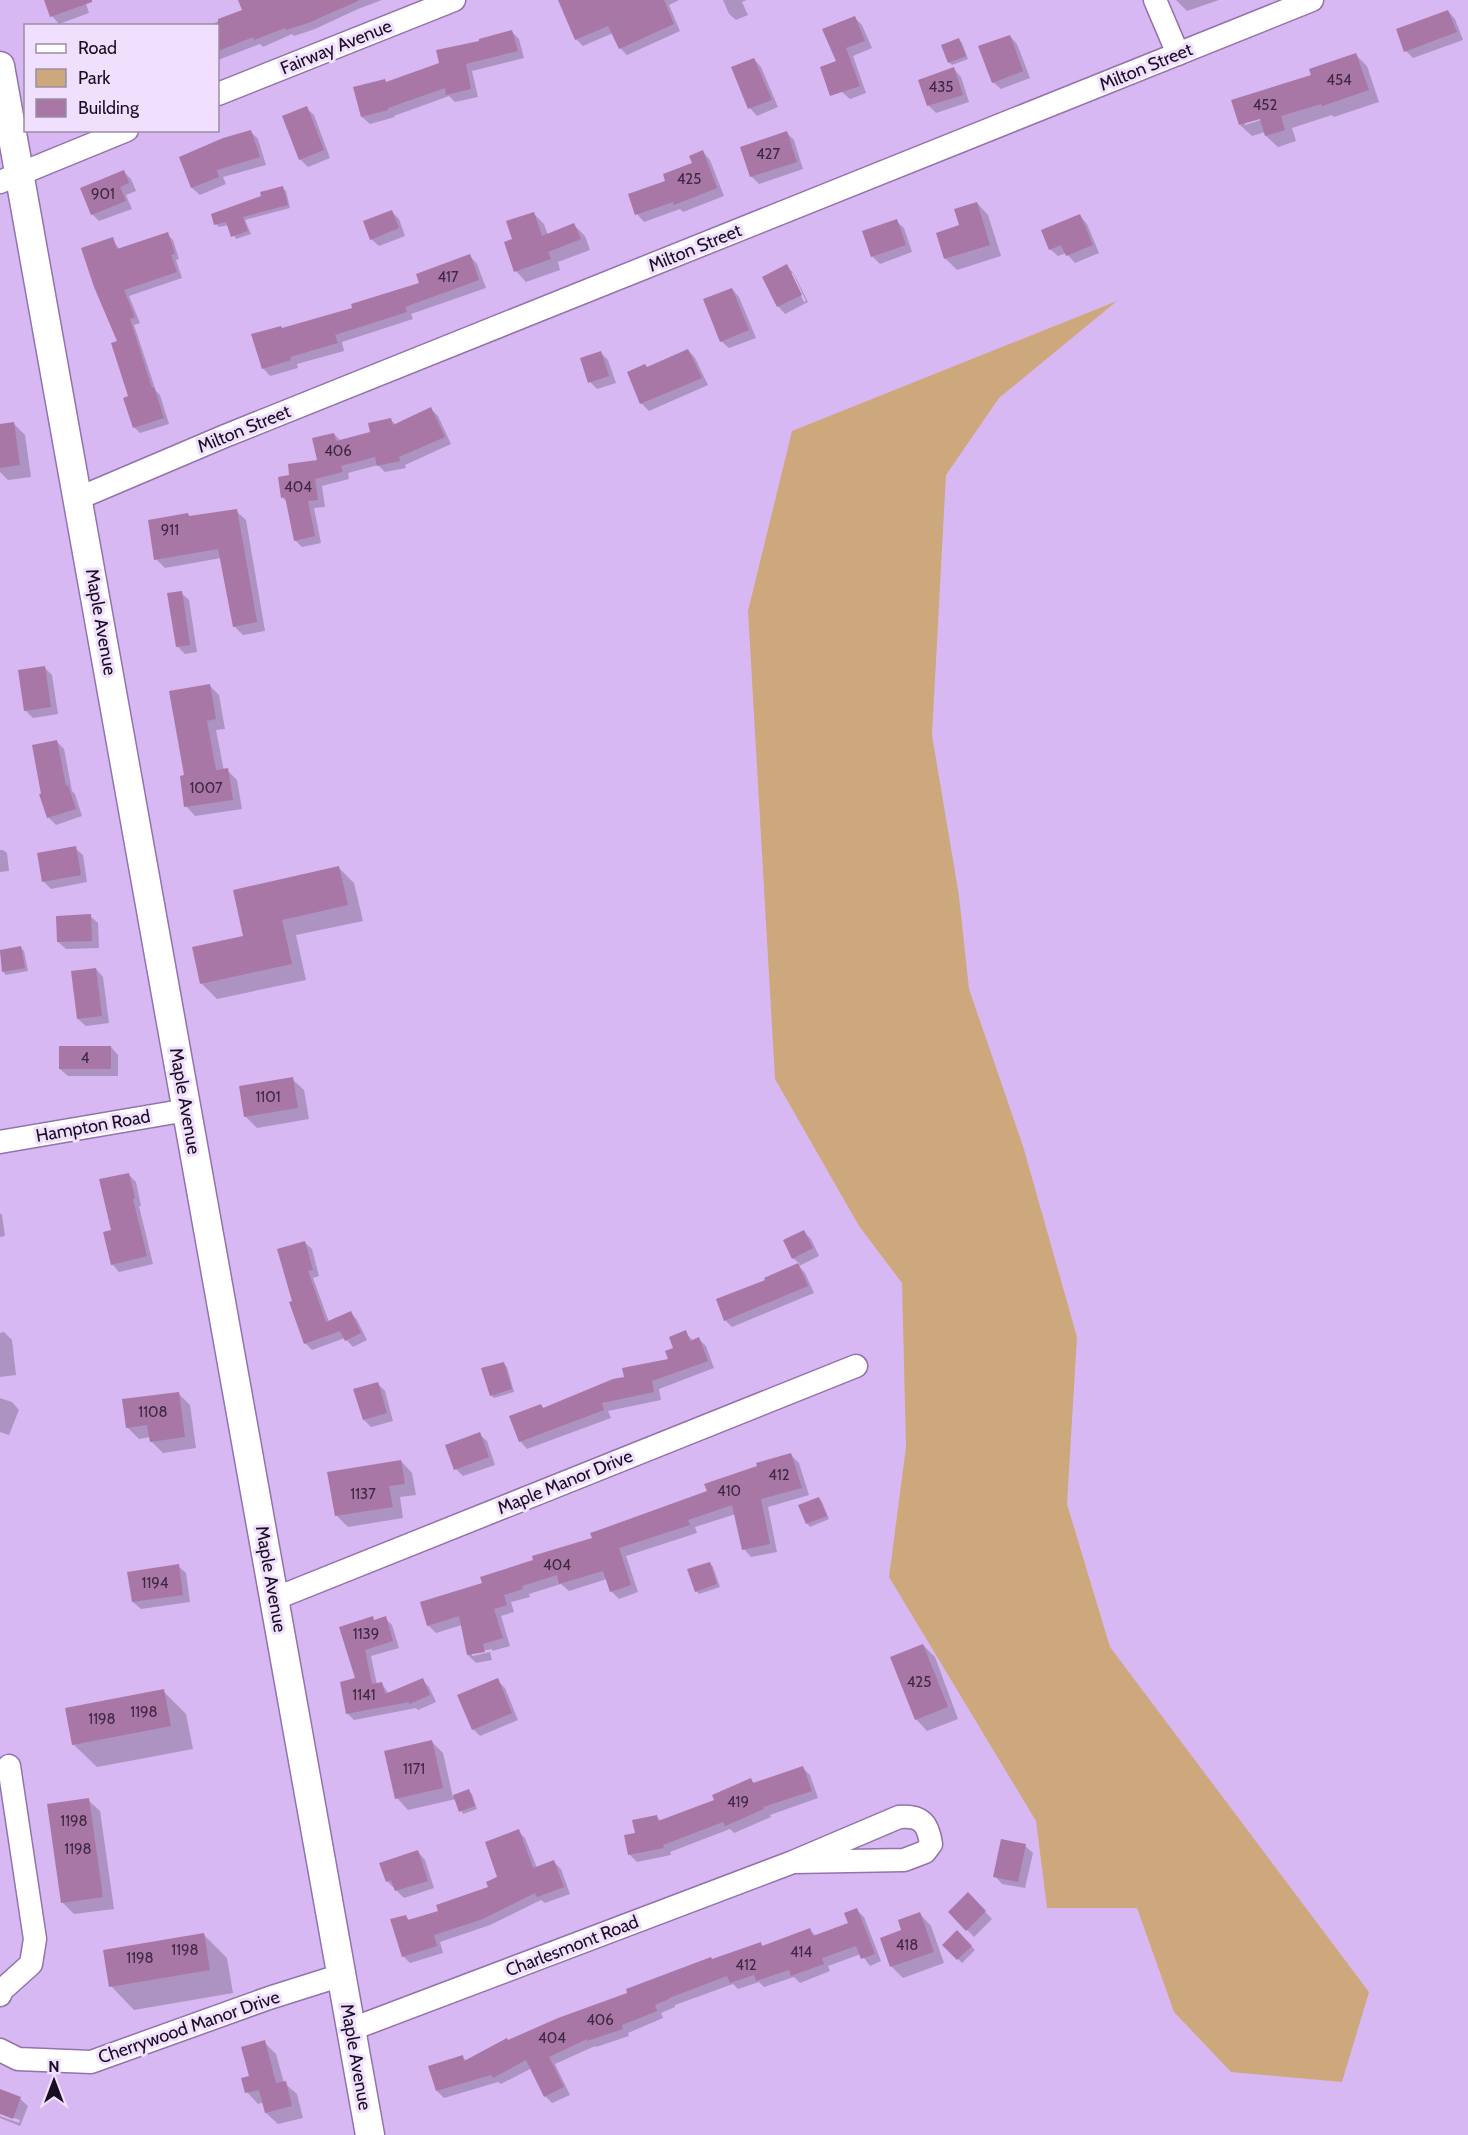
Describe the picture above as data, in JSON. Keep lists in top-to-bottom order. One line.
{"streets":{"main road":["Maple Avenue"],"street":["Fairway Avenue","Milton Street","Hampton Road","Maple Manor Drive","Charlesmont Road","Cherrywood Manor Drive"]},"crossings":[["Milton Street","Maple Avenue"],["Maple Avenue","Hampton Road"],["Maple Avenue","Maple Manor Drive"],["Maple Avenue","Charlesmont Road"],["Maple Avenue","Cherrywood Manor Drive"]],"house_numbers":["454","435","452","427","425","901","417","406","404","911","1007","4","1101","1108","412","410","1137","404","1194","1139","425","1141","1198","1198","1171","419","1198","1198","418","1198","414","1198","412","406","404"],"legend":["Road","Park","Building"],"north":"top"}
